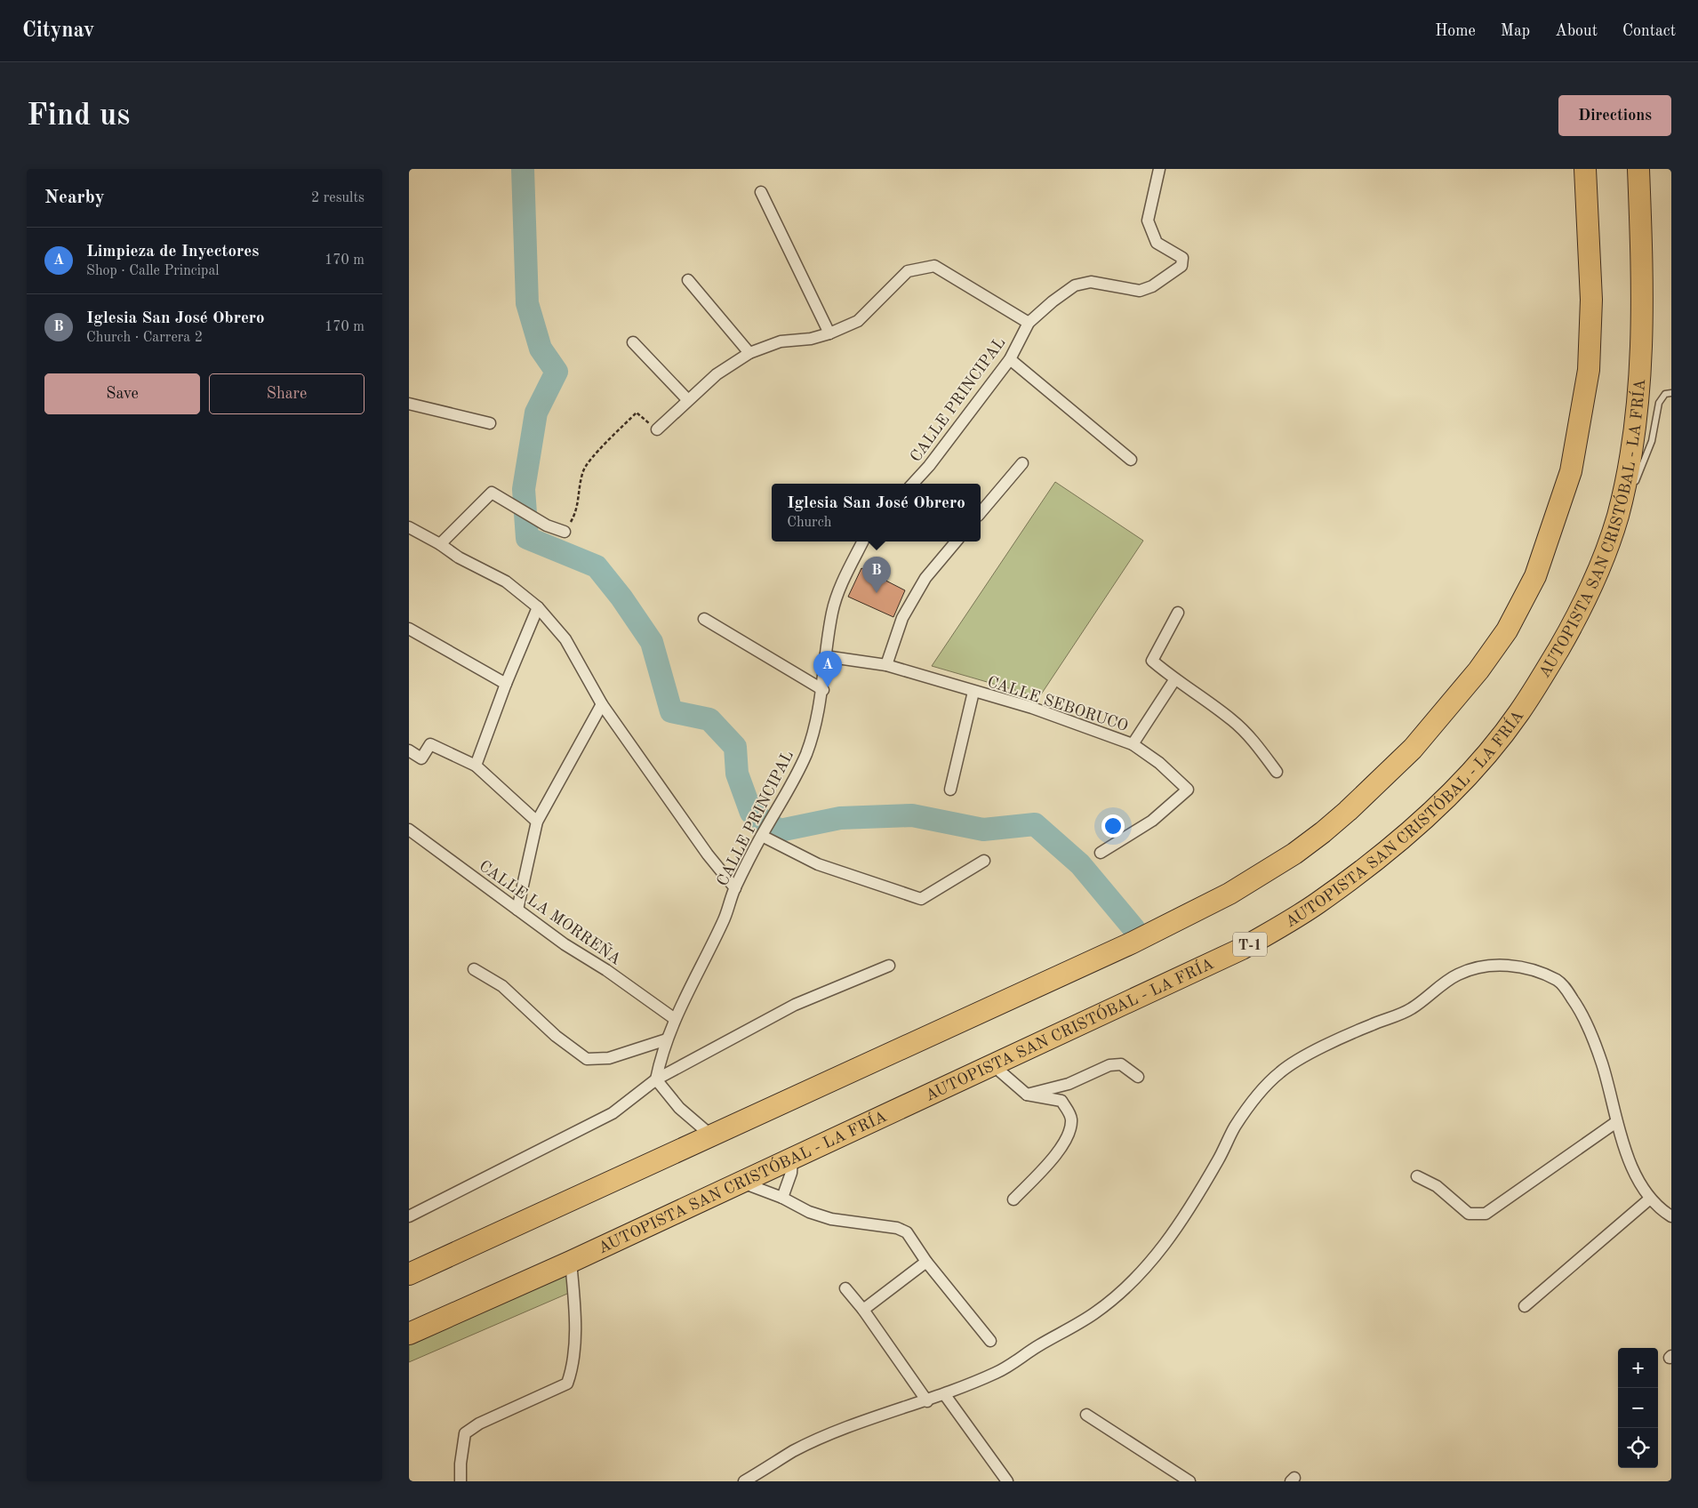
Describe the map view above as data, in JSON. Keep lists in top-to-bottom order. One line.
{"streets":{"highway":["AUTOPISTA SAN CRISTÓBAL - LA FRÍA","T-1"],"street":["CALLE PRINCIPAL","CALLE SEBORUCO","CALLE LA MORREÑA"]},"crossings":[["CALLE PRINCIPAL","CALLE SEBORUCO"],["CALLE PRINCIPAL","CALLE LA MORREÑA"]],"page":{"header":"Citynav","nav":["Home","Map","About","Contact"],"buttons":["Directions",["Save","Share"]],"title":"Find us","heading":["Nearby","2 results"],"list":[{"mark":"A","name":"Limpieza de Inyectores","note":"Shop · Calle Principal","value":"170 m"},{"mark":"B","name":"Iglesia San José Obrero","note":"Church · Carrera 2","value":"170 m"}],"popup":["Iglesia San José Obrero","Church"],"pins":["B","A"],"map_buttons":["+","−"]}}
